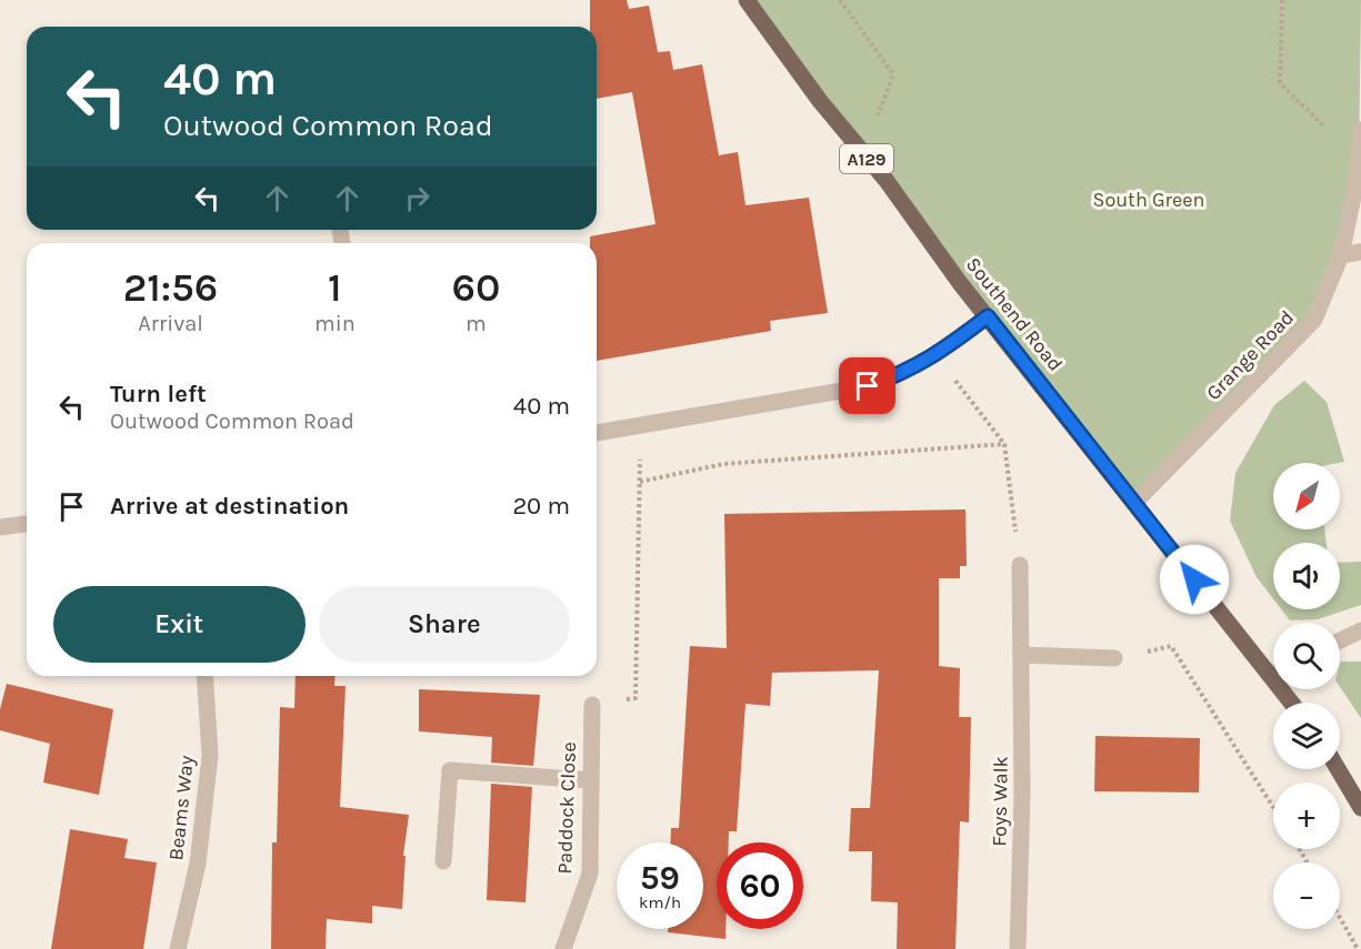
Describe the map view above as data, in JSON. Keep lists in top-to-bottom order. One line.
{"streets":{"main road":["A129","Southend Road"],"street":["Grange Road","Foys Walk","Beams Way","Paddock Close"]},"crossings":[["Southend Road","Grange Road"]],"parks":["South Green"],"north":"bottom left","page":{"turn":["40 m","Outwood Common Road"],"eta":["21:56","Arrival","1","min","60","m"],"list":[{"name":"Turn left","note":"Outwood Common Road","value":"40 m"},{"name":"Arrive at destination","value":"20 m"}],"map_buttons":["+","−"],"buttons":["Exit","Share"],"speed":"59 km/h","limit":"60"}}
